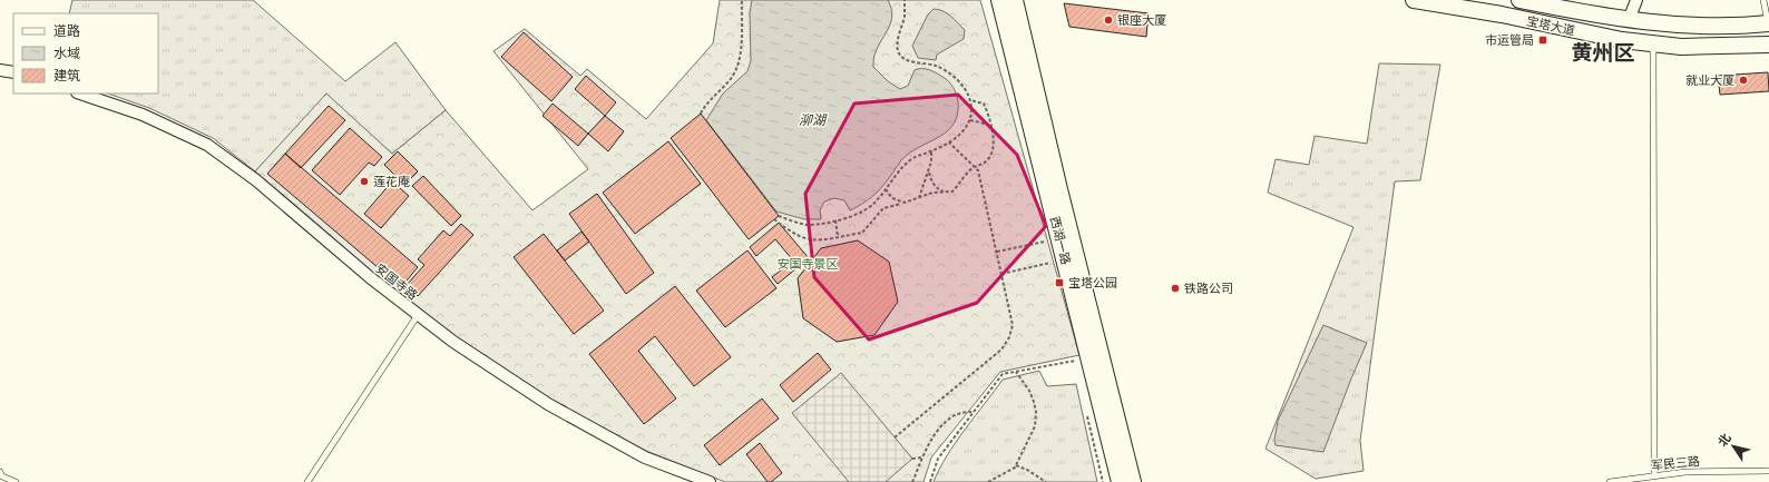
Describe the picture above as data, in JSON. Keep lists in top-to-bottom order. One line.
{"streets":{"main road":["宝塔大道","西湖一路"],"street":["安国寺路"],"lane":["军民三路"]},"districts":["黄州区"],"water":["泖湖"],"parks":["安国寺景区"],"places":{"other":["银座大厦","就业大厦","莲花庵","铁路公司"],"transit":["市运管局","宝塔公园"]},"legend":["道路","水域","建筑"],"north":"top left"}
